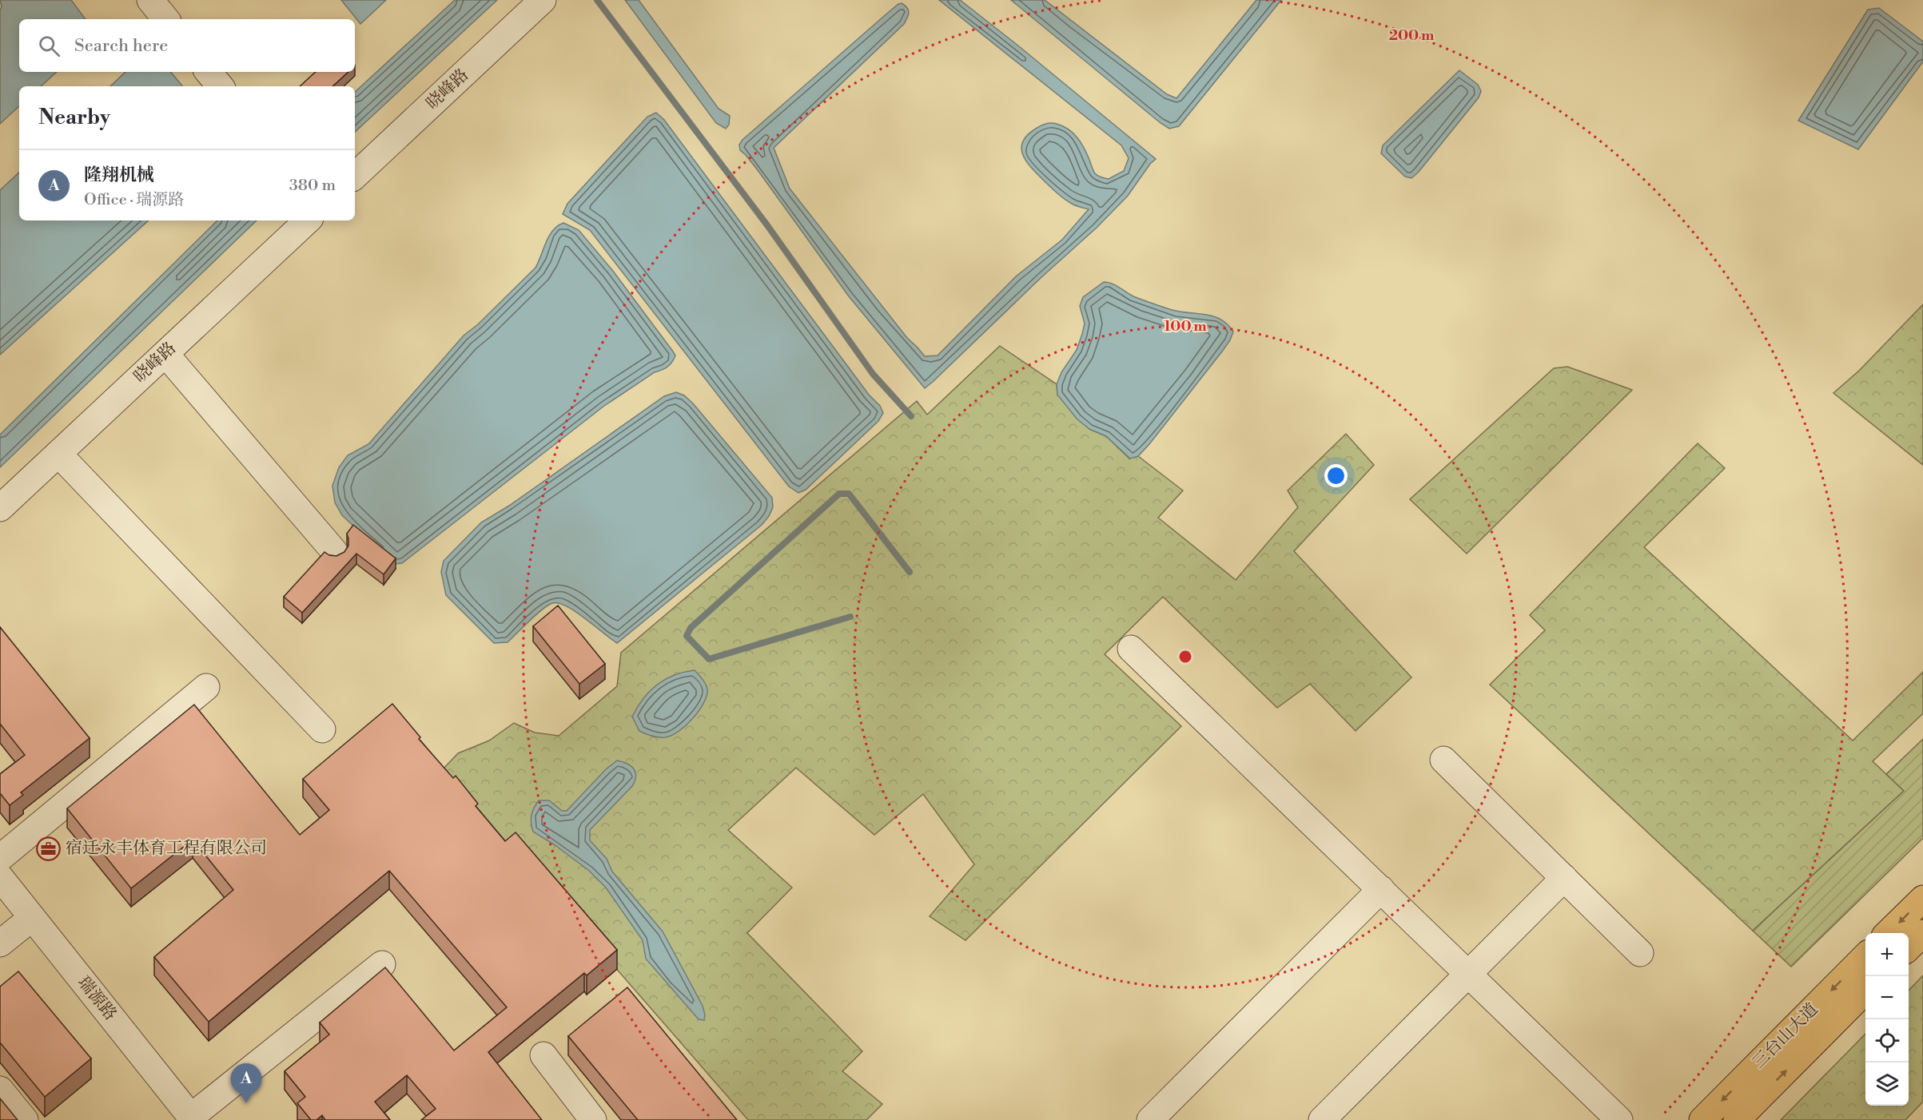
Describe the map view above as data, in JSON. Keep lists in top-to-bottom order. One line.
{"streets":{"main road":["三台山大道"],"street":["晓峰路","瑞源路"]},"places":{"office":["宿迁永丰体育工程有限公司"]},"page":{"search":"Search here","heading":"Nearby","list":[{"mark":"A","name":"隆翔机械","note":"Office · 瑞源路","value":"380 m"}],"map_buttons":["+","−"],"pins":"A"},"rings":["200 m","100 m"]}
